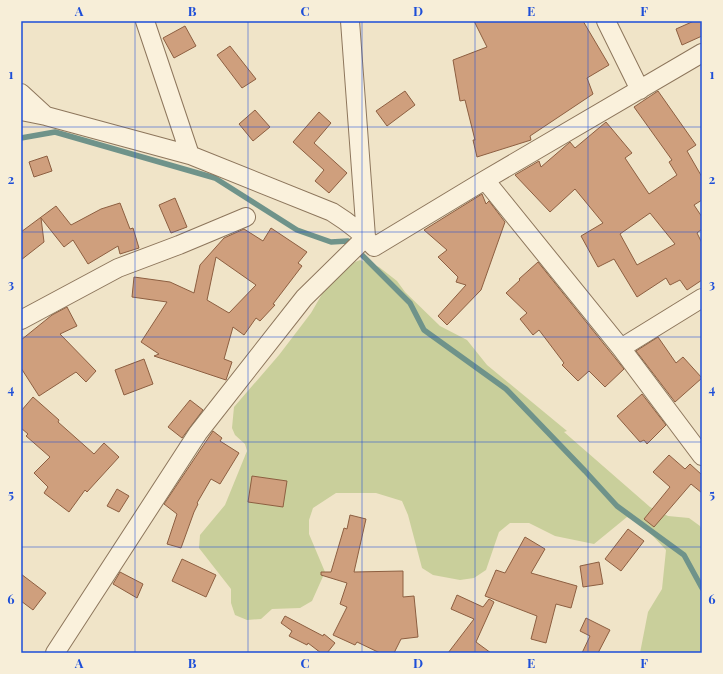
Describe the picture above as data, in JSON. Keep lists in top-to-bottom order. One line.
{"grid":{"columns":["A","B","C","D","E","F"],"rows":["1","2","3","4","5","6"]}}
